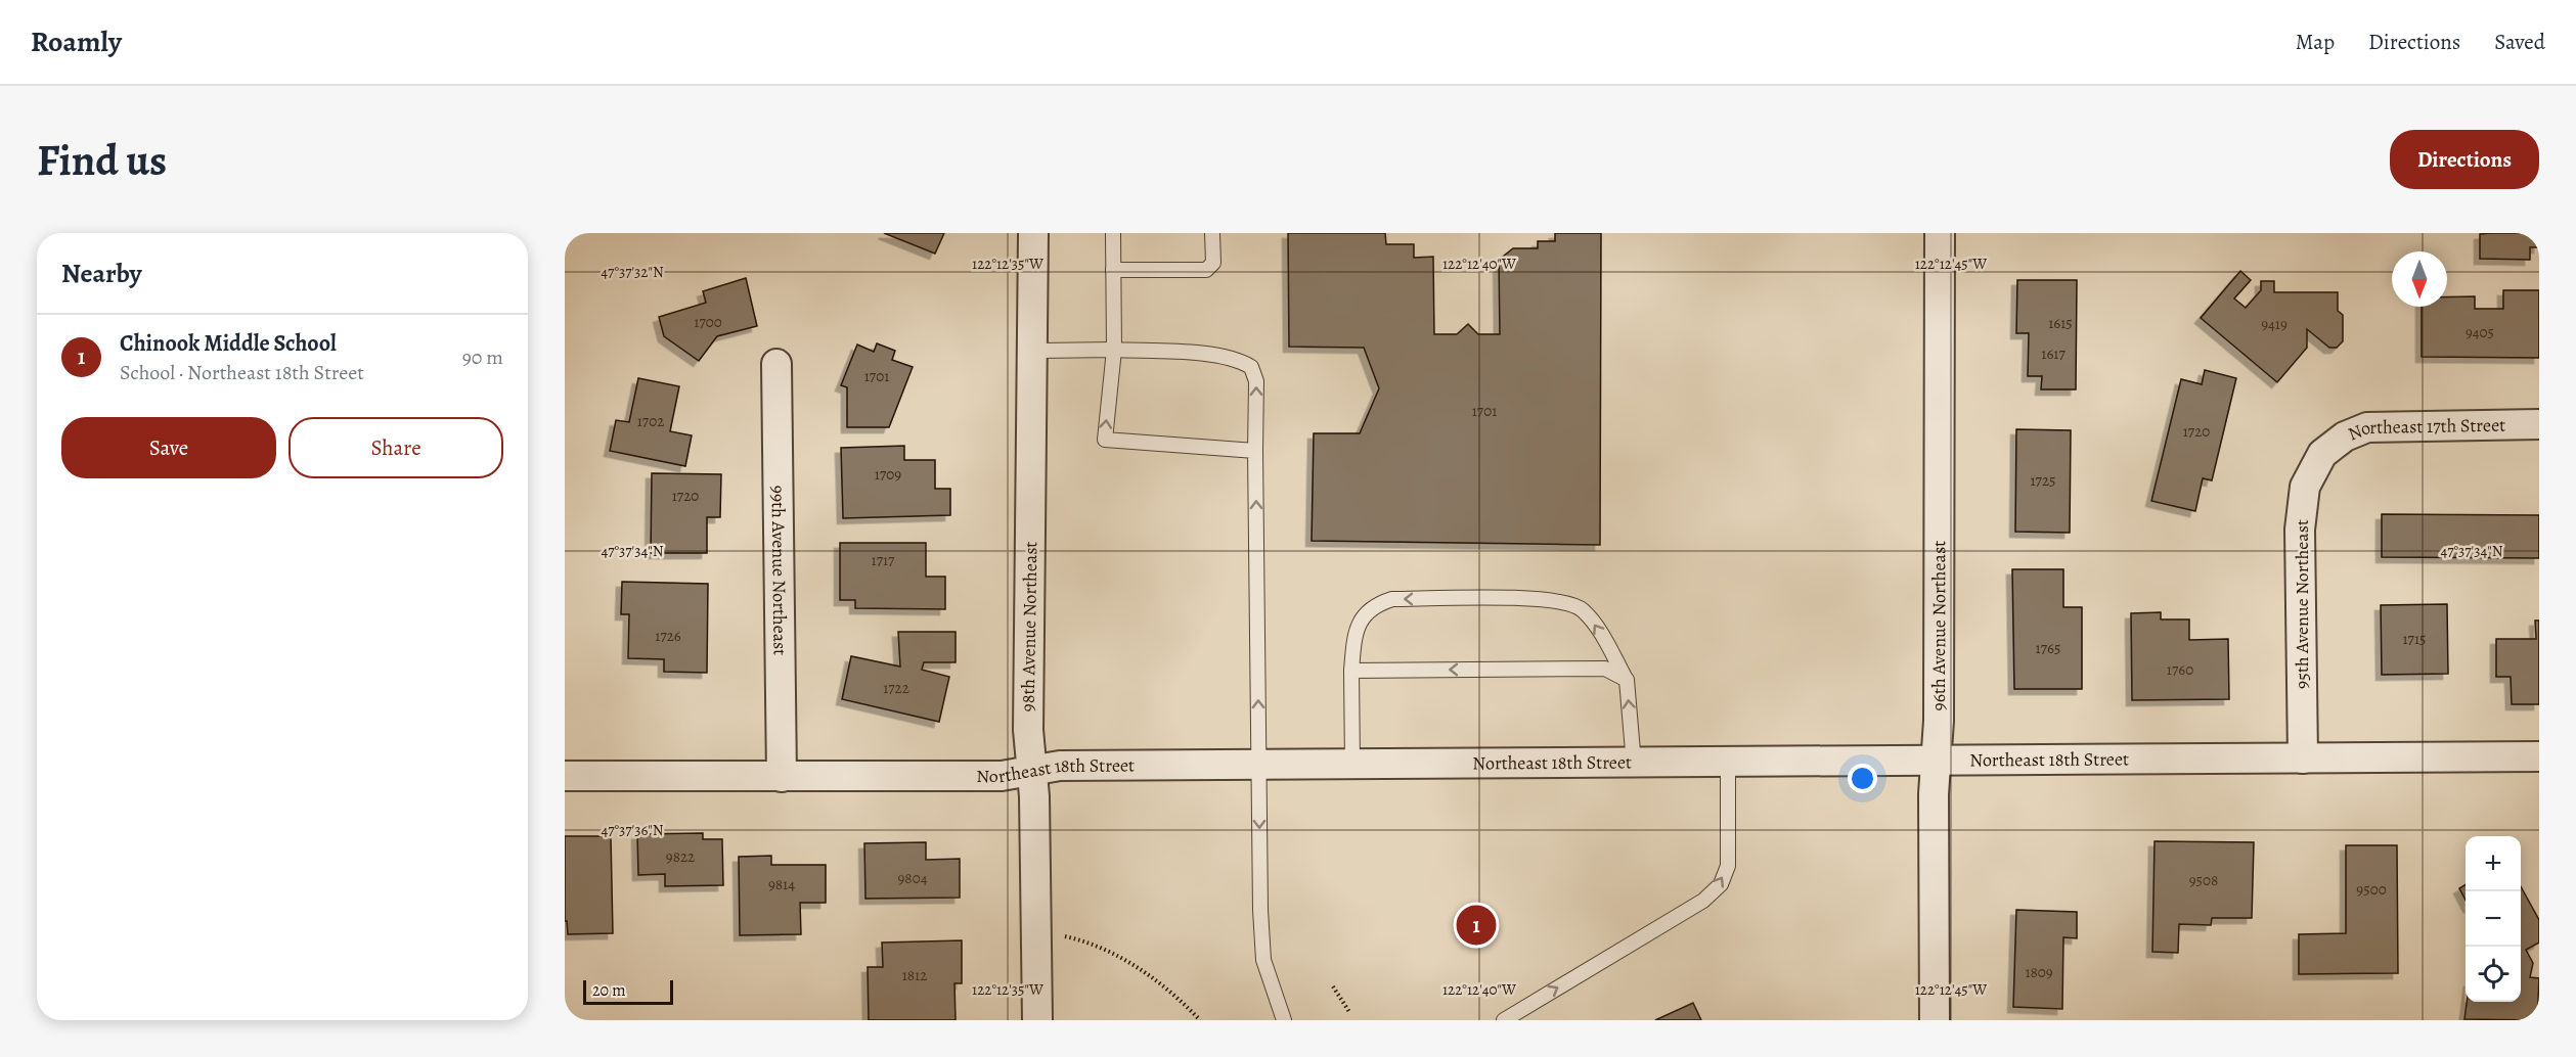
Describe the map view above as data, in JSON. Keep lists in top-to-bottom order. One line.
{"streets":{"street":["Northeast 17th Street","99th Avenue Northeast","95th Avenue Northeast","98th Avenue Northeast","96th Avenue Northeast","Northeast 18th Street"]},"crossings":[["Northeast 17th Street","95th Avenue Northeast"],["99th Avenue Northeast","Northeast 18th Street"],["95th Avenue Northeast","Northeast 18th Street"],["98th Avenue Northeast","Northeast 18th Street"],["96th Avenue Northeast","Northeast 18th Street"]],"house_numbers":["1700","1615","9419","9405","1617","1701","1701","1702","1720","1709","1725","1720","1717","1726","1715","1765","1760","1722","9822","9804","9508","9814","9500","1809","1812"],"scale_bar":"20 m","north":"bottom","page":{"header":"Roamly","nav":["Map","Directions","Saved"],"buttons":["Directions",["Save","Share"]],"title":"Find us","heading":"Nearby","list":[{"mark":"1","name":"Chinook Middle School","note":"School · Northeast 18th Street","value":"90 m"}],"map_buttons":["+","−"],"pins":"1","scale":"20 m"},"coordinates":["122°12'35\"W","122°12'40\"W","122°12'45\"W","47°37'32\"N","47°37'34\"N","47°37'36\"N"]}
